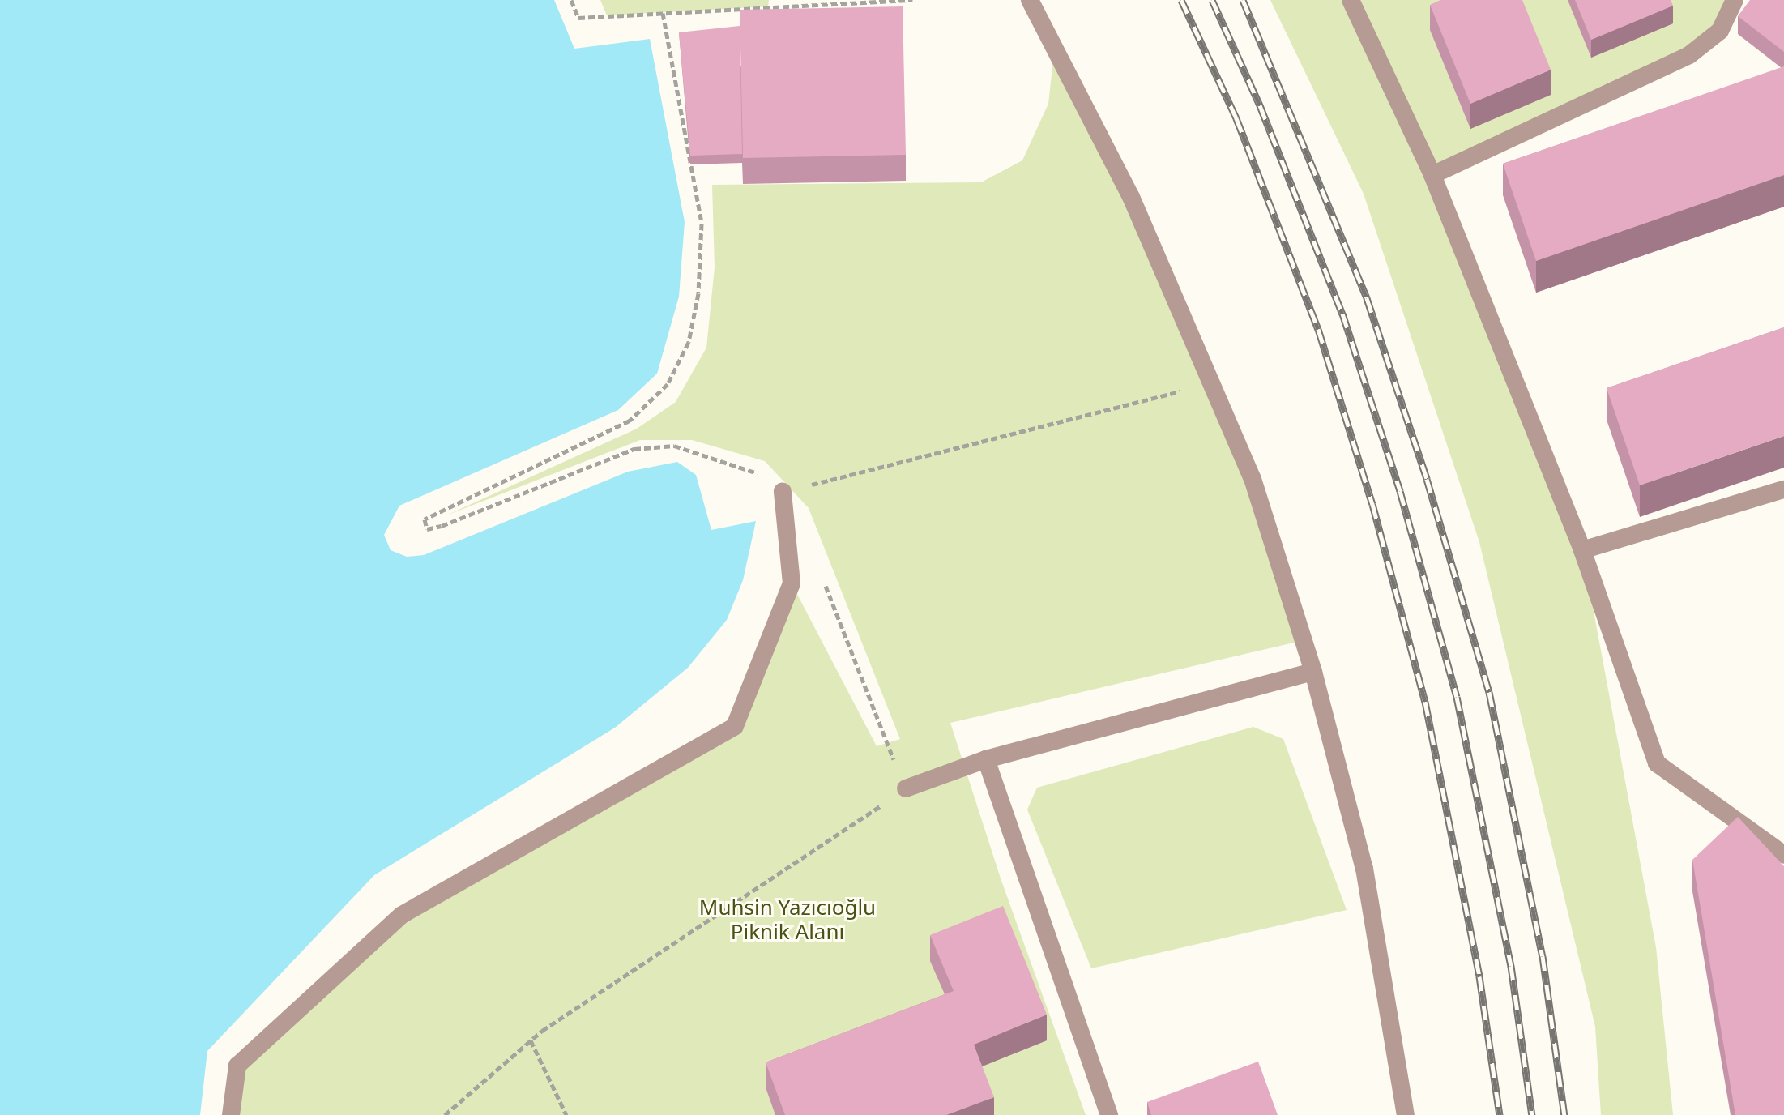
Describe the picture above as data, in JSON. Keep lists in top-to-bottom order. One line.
{"parks":["Muhsin Yazıcıoğlu Piknik Alanı"]}
